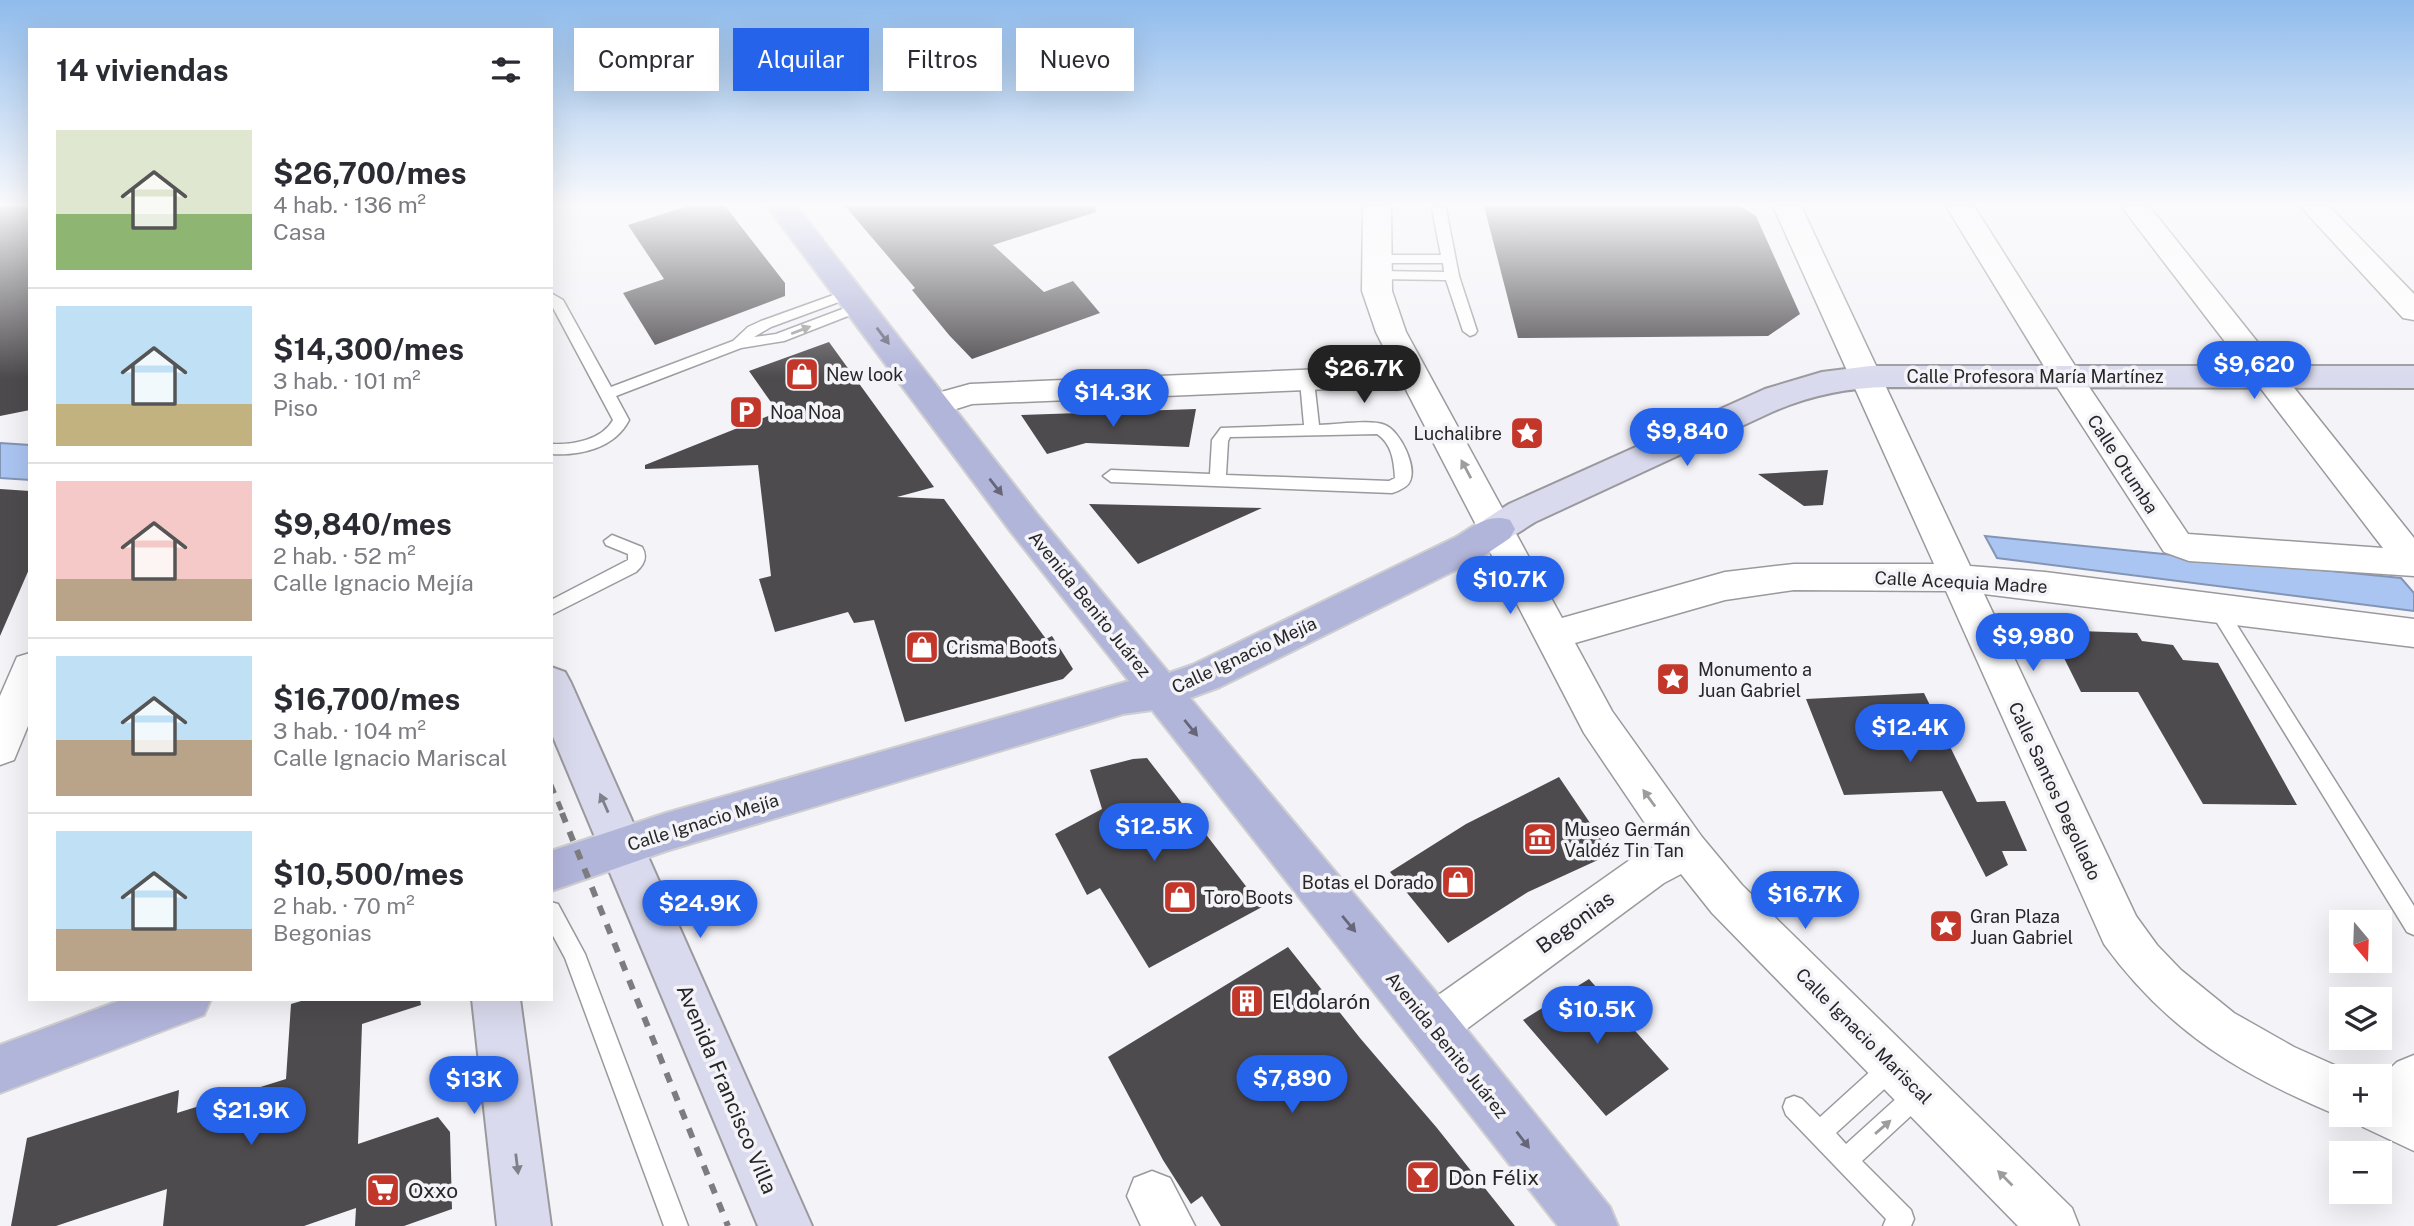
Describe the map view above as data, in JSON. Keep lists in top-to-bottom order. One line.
{"streets":{"main road":["Avenida Benito Juárez","Calle Ignacio Mejía"],"street":["Calle Profesora María Martínez","Calle Otumba","Calle Acequia Madre","Calle Santos Degollado","Begonias","Calle Ignacio Mariscal","Avenida Francisco Villa"]},"crossings":[["Calle Profesora María Martínez","Calle Otumba"],["Calle Profesora María Martínez","Calle Ignacio Mejía"],["Calle Profesora María Martínez","Calle Santos Degollado"],["Calle Acequia Madre","Calle Santos Degollado"],["Calle Acequia Madre","Calle Ignacio Mariscal"],["Avenida Benito Juárez","Calle Ignacio Mejía"],["Avenida Benito Juárez","Begonias"],["Calle Ignacio Mejía","Calle Santos Degollado"],["Calle Ignacio Mejía","Calle Ignacio Mariscal"],["Calle Ignacio Mejía","Avenida Francisco Villa"],["Begonias","Calle Ignacio Mariscal"]],"one_way":["Avenida Benito Juárez","Calle Ignacio Mariscal"],"places":{"shop":["New look","Crisma Boots","Botas el Dorado","Toro Boots"],"parking":["Noa Noa"],"place":["Luchalibre","Monumento a Juan Gabriel","Gran Plaza Juan Gabriel"],"museum":["Museo Germán Valdéz Tin Tan"],"building":["El dolarón"],"bar":["Don Félix"],"supermarket":["Oxxo"]},"north":"bottom","page":{"chip":["Comprar","Alquilar","Filtros","Nuevo"],"heading":"14 viviendas","list":[{"name":"$26,700/mes","note":"4 hab. · 136 m² · Casa"},{"name":"$14,300/mes","note":"3 hab. · 101 m² · Piso"},{"name":"$9,840/mes","note":"2 hab. · 52 m² · Calle Ignacio Mejía"},{"name":"$16,700/mes","note":"3 hab. · 104 m² · Calle Ignacio Mariscal"},{"name":"$10,500/mes","note":"2 hab. · 70 m² · Begonias"}],"price":["$9,620","$26.7K","$14.3K","$9,840","$10.7K","$9,980","$12.4K","$12.5K","$16.7K","$24.9K","$10.5K","$7,890","$13K","$21.9K"],"map_buttons":["+","−"]}}
